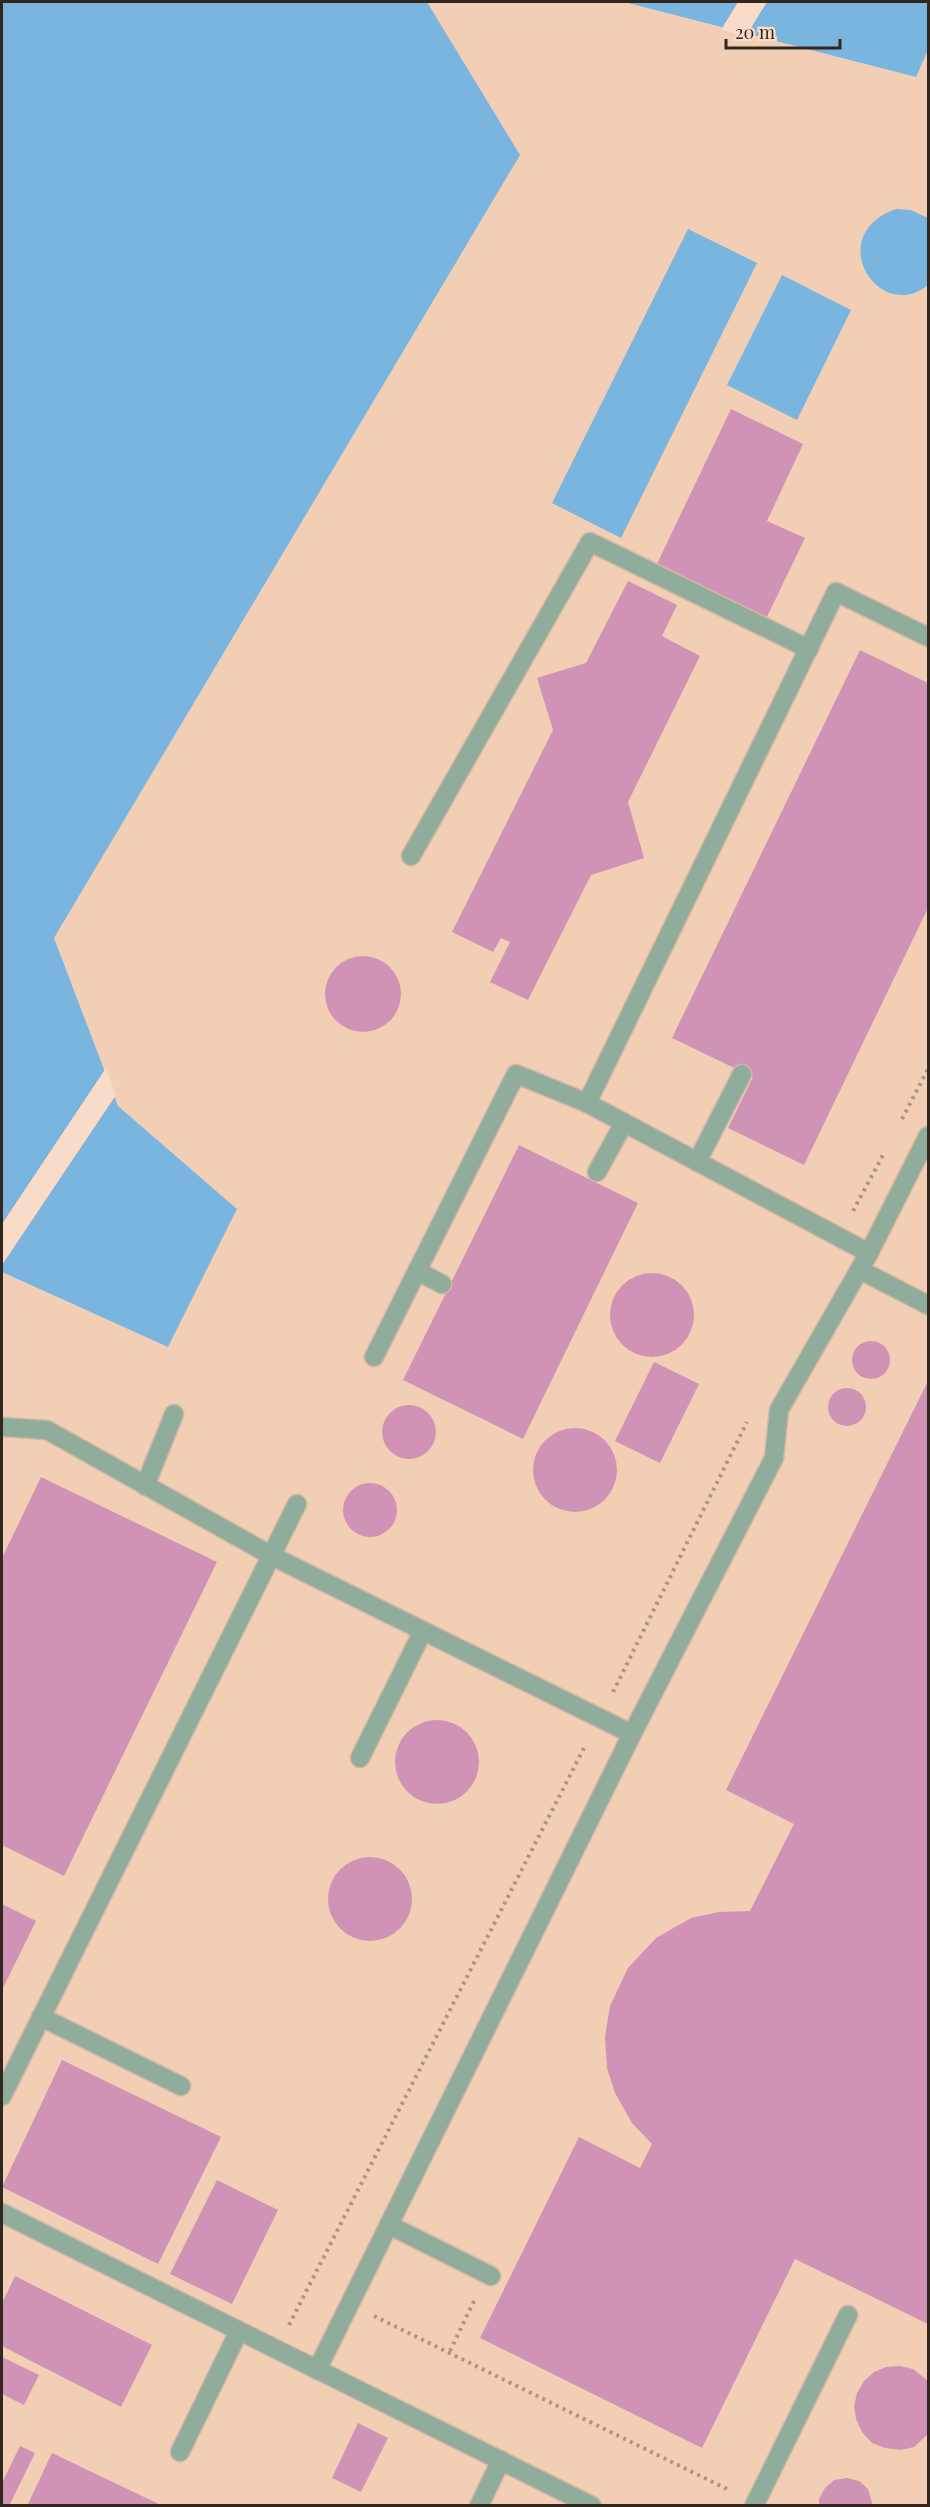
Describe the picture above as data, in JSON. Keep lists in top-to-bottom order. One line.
{"scale_bar":"20 m"}
